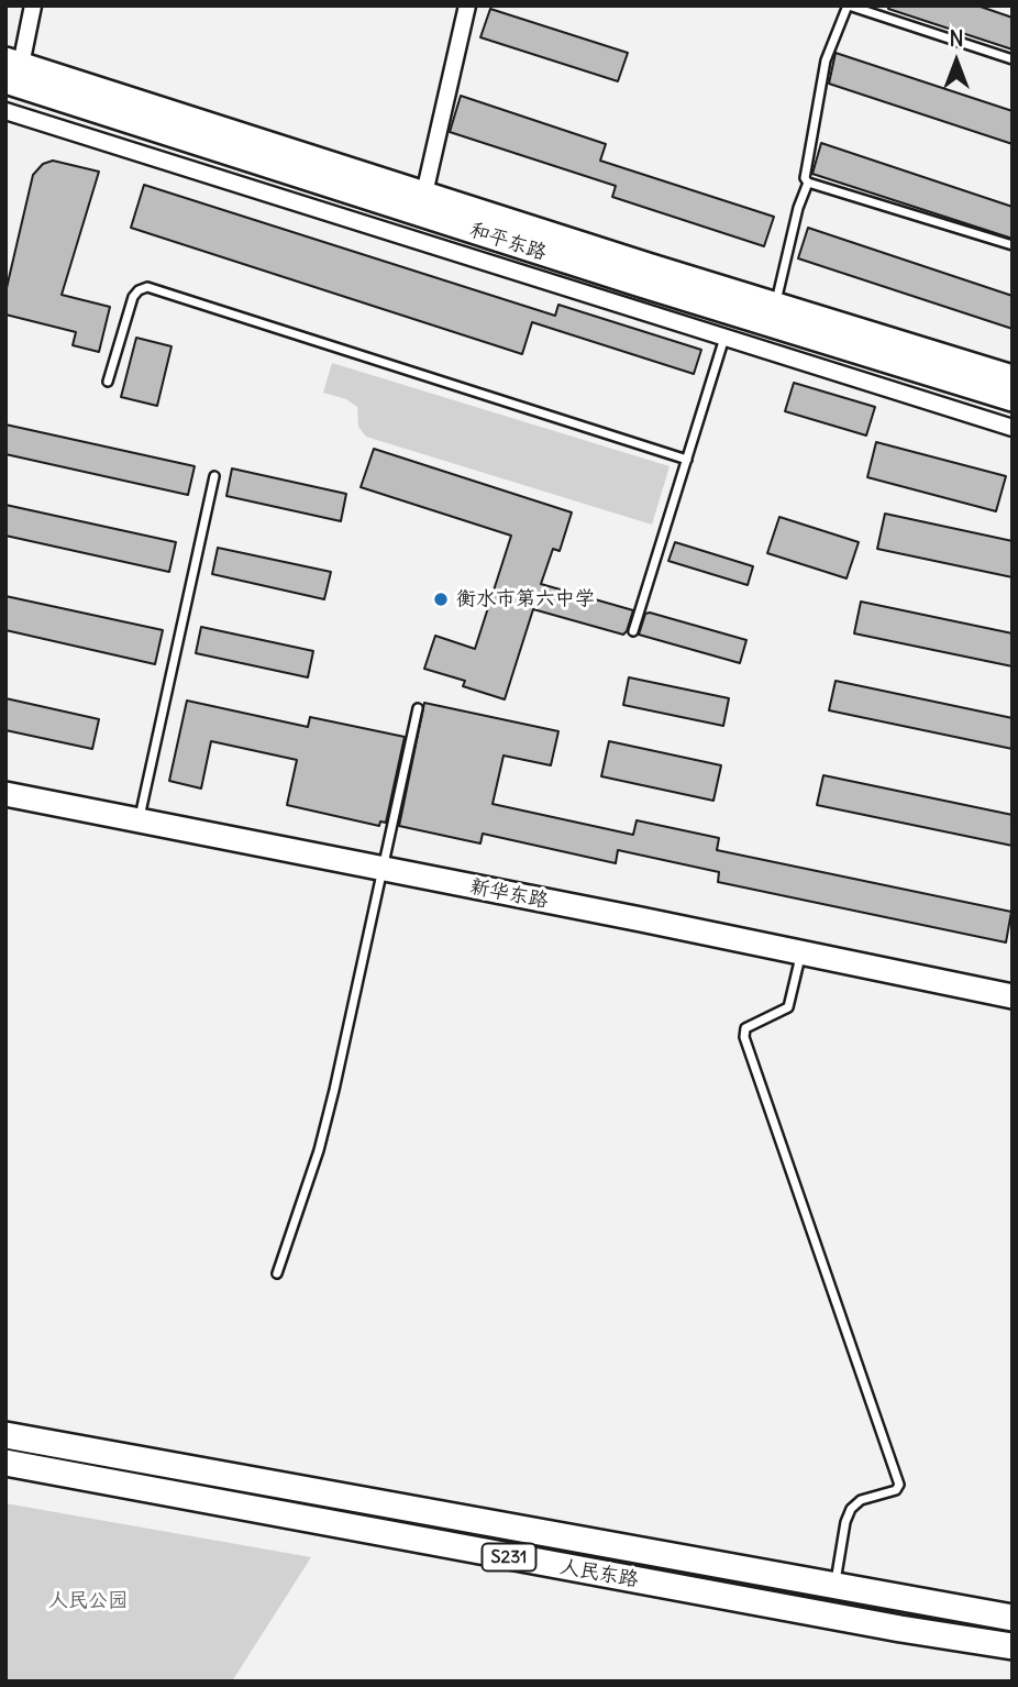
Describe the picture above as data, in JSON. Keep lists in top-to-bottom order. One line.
{"streets":{"main road":["和平东路","新华东路","S231","人民东路"]},"parks":["人民公园"],"places":["衡水市第六中学"],"north":"top"}
